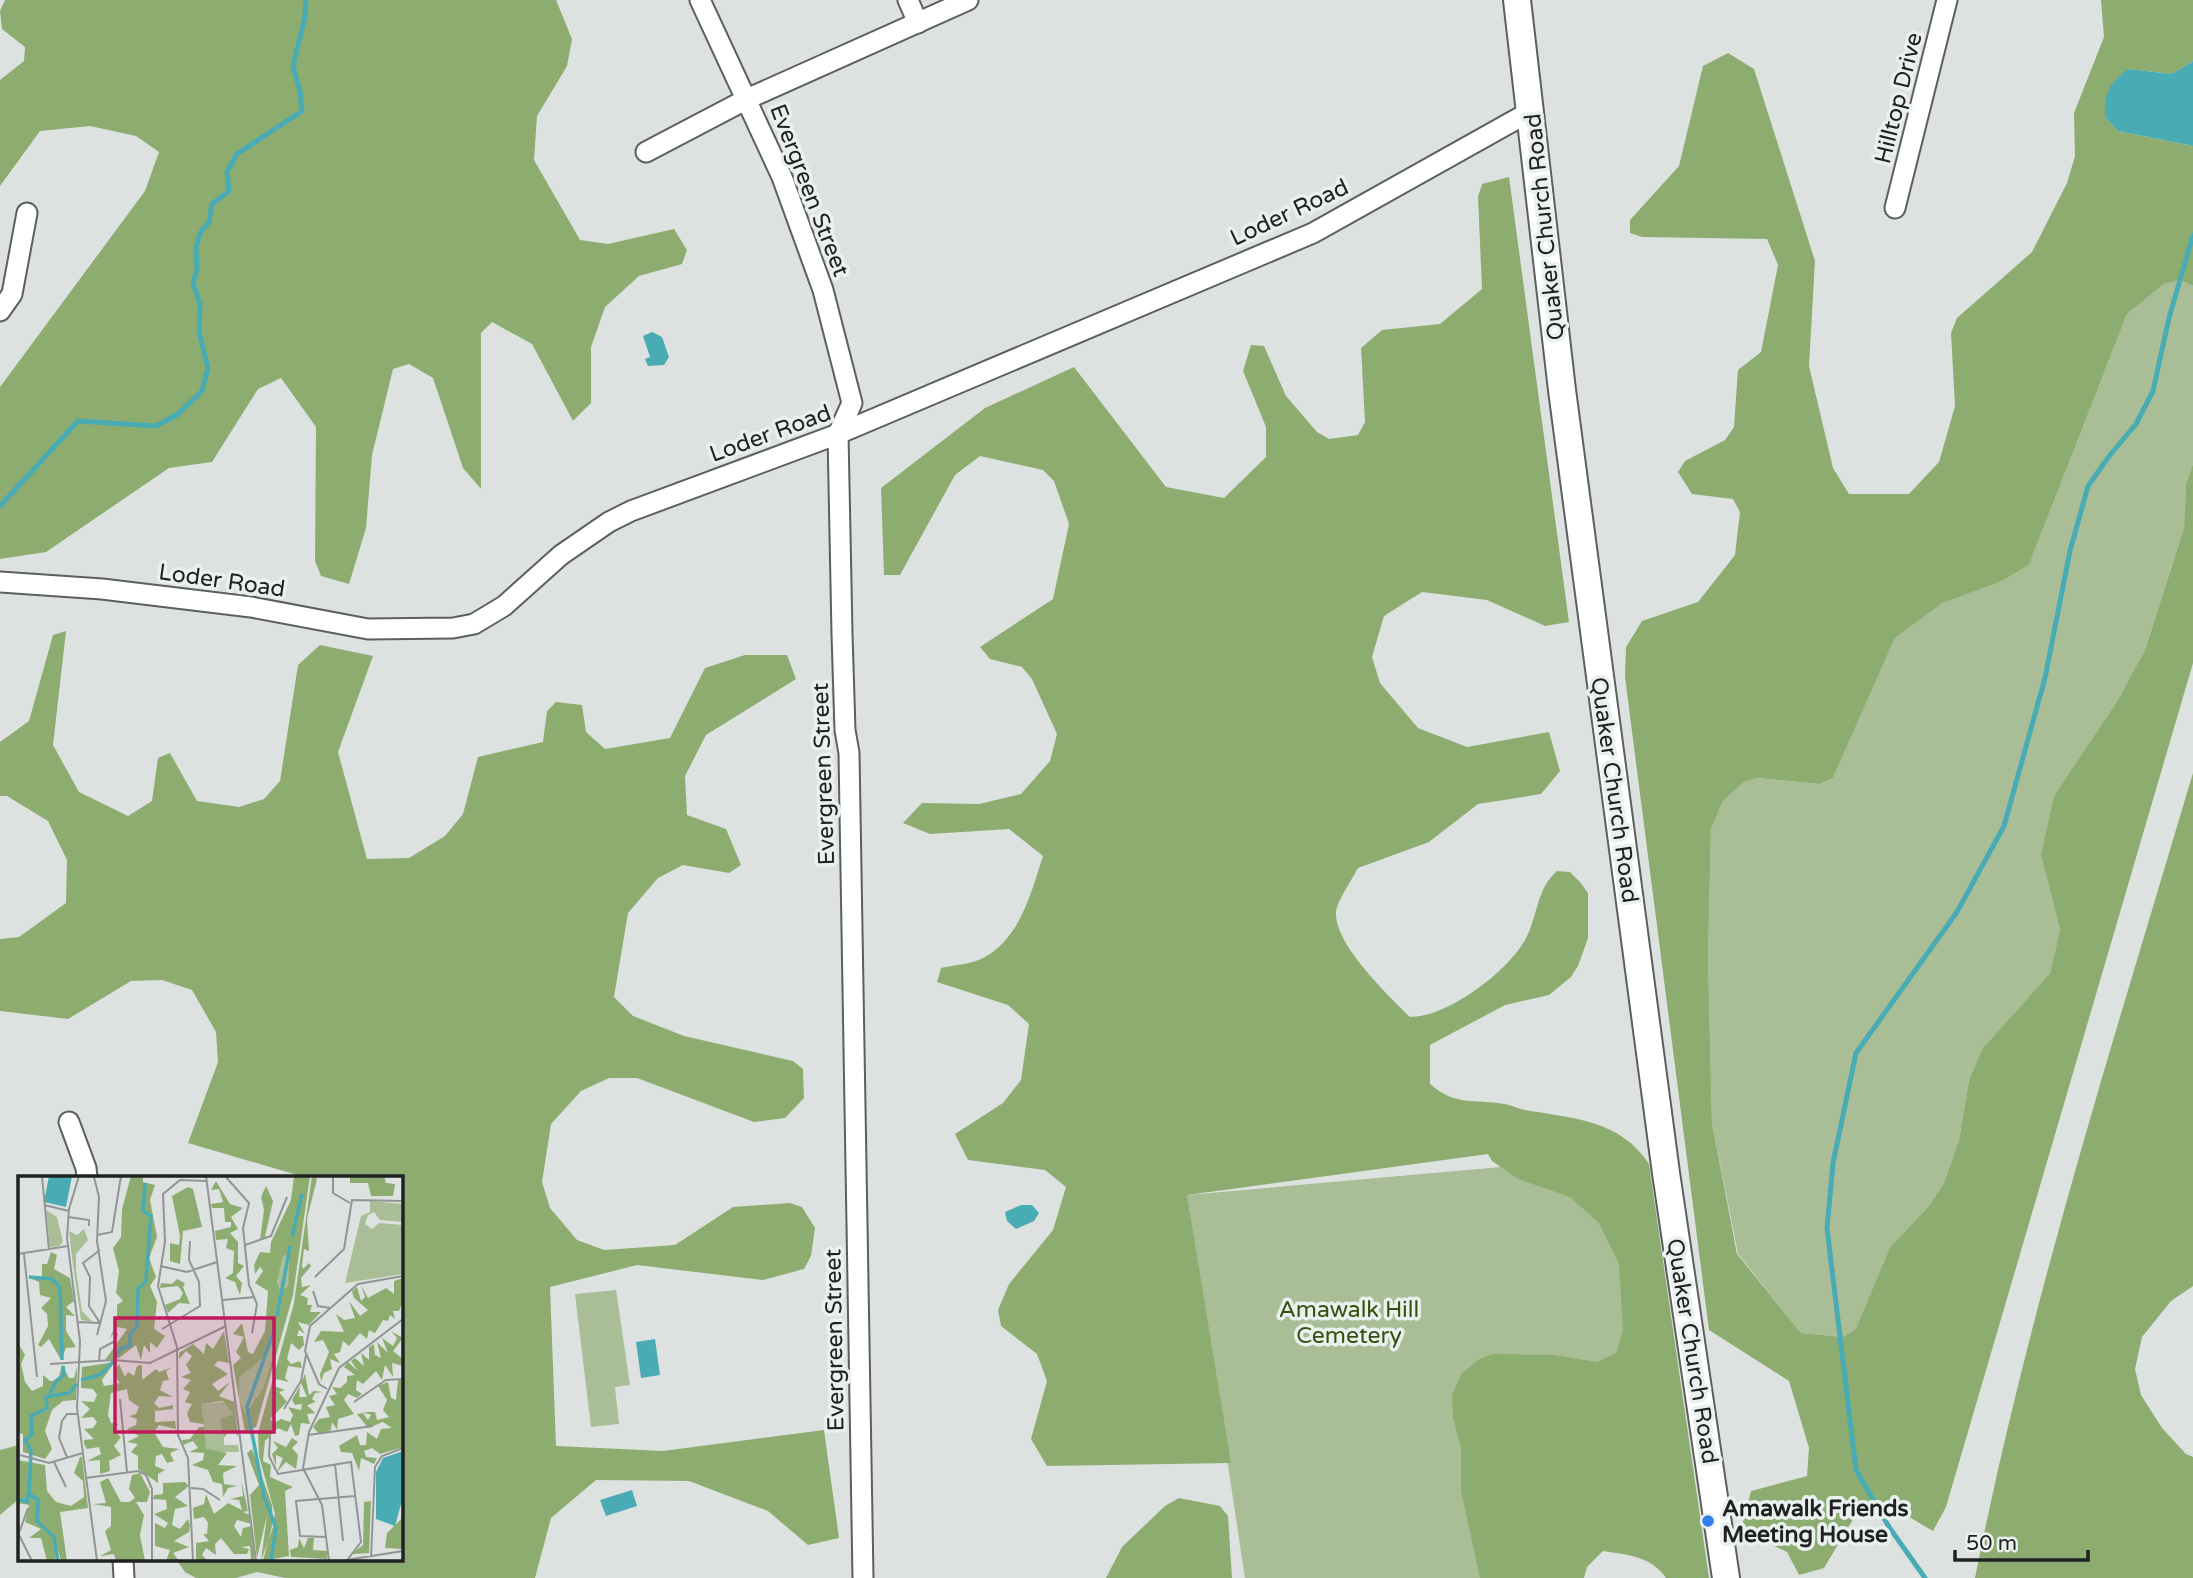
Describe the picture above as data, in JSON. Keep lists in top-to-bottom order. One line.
{"streets":{"street":["Hilltop Drive","Evergreen Street","Loder Road","Quaker Church Road"]},"crossings":[["Evergreen Street","Loder Road"],["Loder Road","Quaker Church Road"]],"parks":["Amawalk Hill Cemetery"],"places":["Amawalk Friends Meeting House"],"scale_bar":"50 m"}
